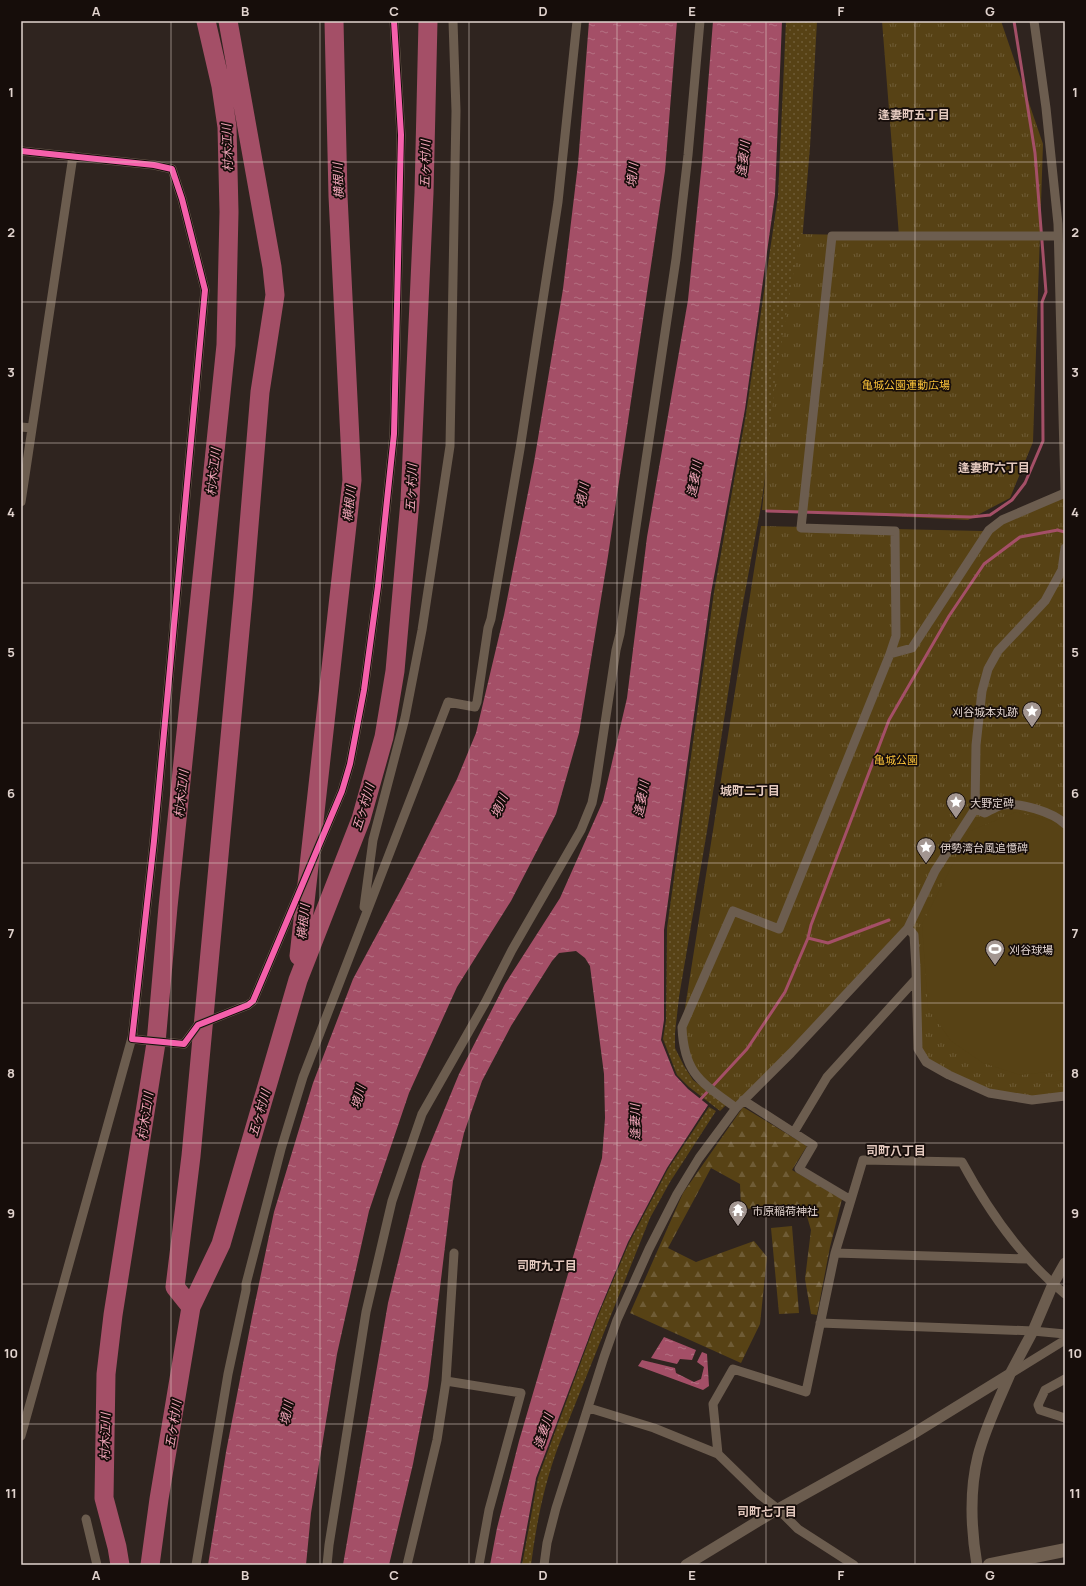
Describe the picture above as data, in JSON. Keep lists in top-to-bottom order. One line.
{"districts":["逢妻町五丁目","逢妻町六丁目","城町二丁目","司町八丁目","司町九丁目","司町七丁目"],"water":["村木江川","逢妻川","五ヶ村川","境川","横根川"],"parks":["亀城公園運動広場","亀城公園"],"places":{"place":["刈谷城本丸跡","大野定碑","伊勢湾台風追憶碑"],"sports":["刈谷球場"],"temple":["市原稲荷神社"]},"grid":{"columns":["A","B","C","D","E","F","G"],"rows":["1","2","3","4","5","6","7","8","9","10","11"]}}
